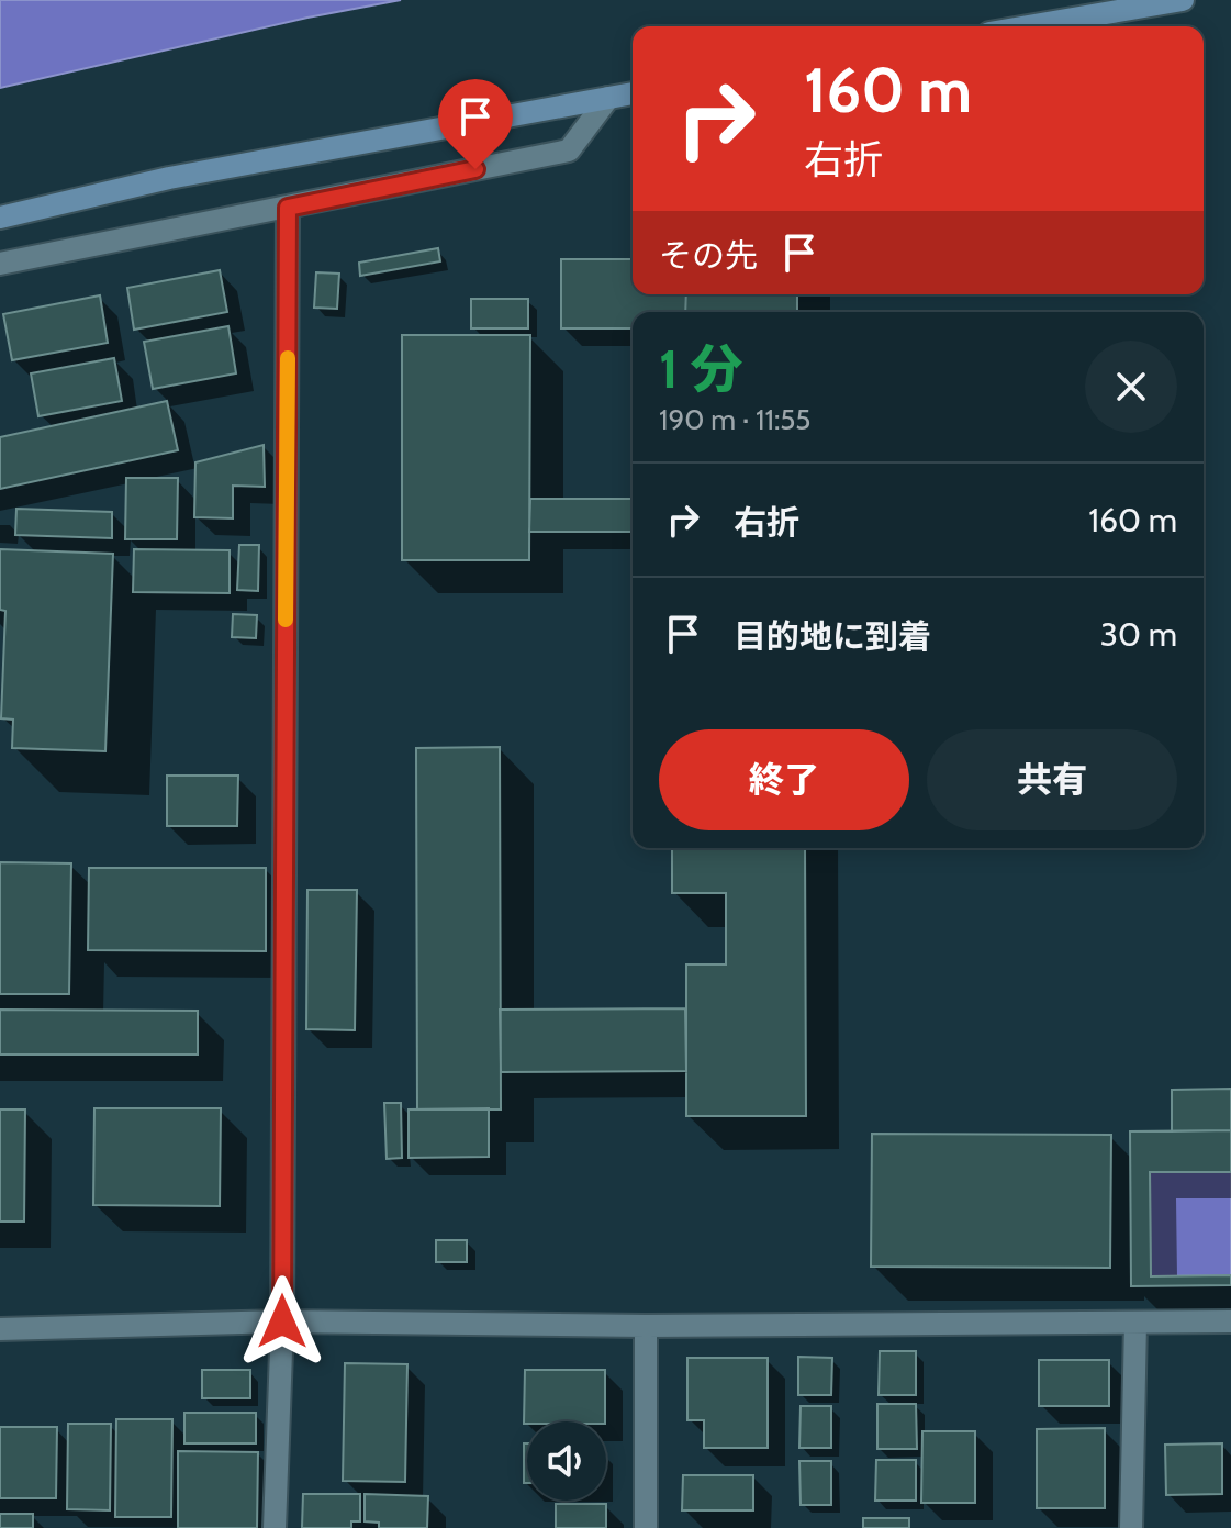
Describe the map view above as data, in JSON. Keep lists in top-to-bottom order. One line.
{"page":{"turn":["160 m","右折"],"then":"その先","heading":["1 分","190 m · 11:55"],"list":[{"name":"右折","value":"160 m"},{"name":"目的地に到着","value":"30 m"}],"buttons":["終了","共有"]}}
